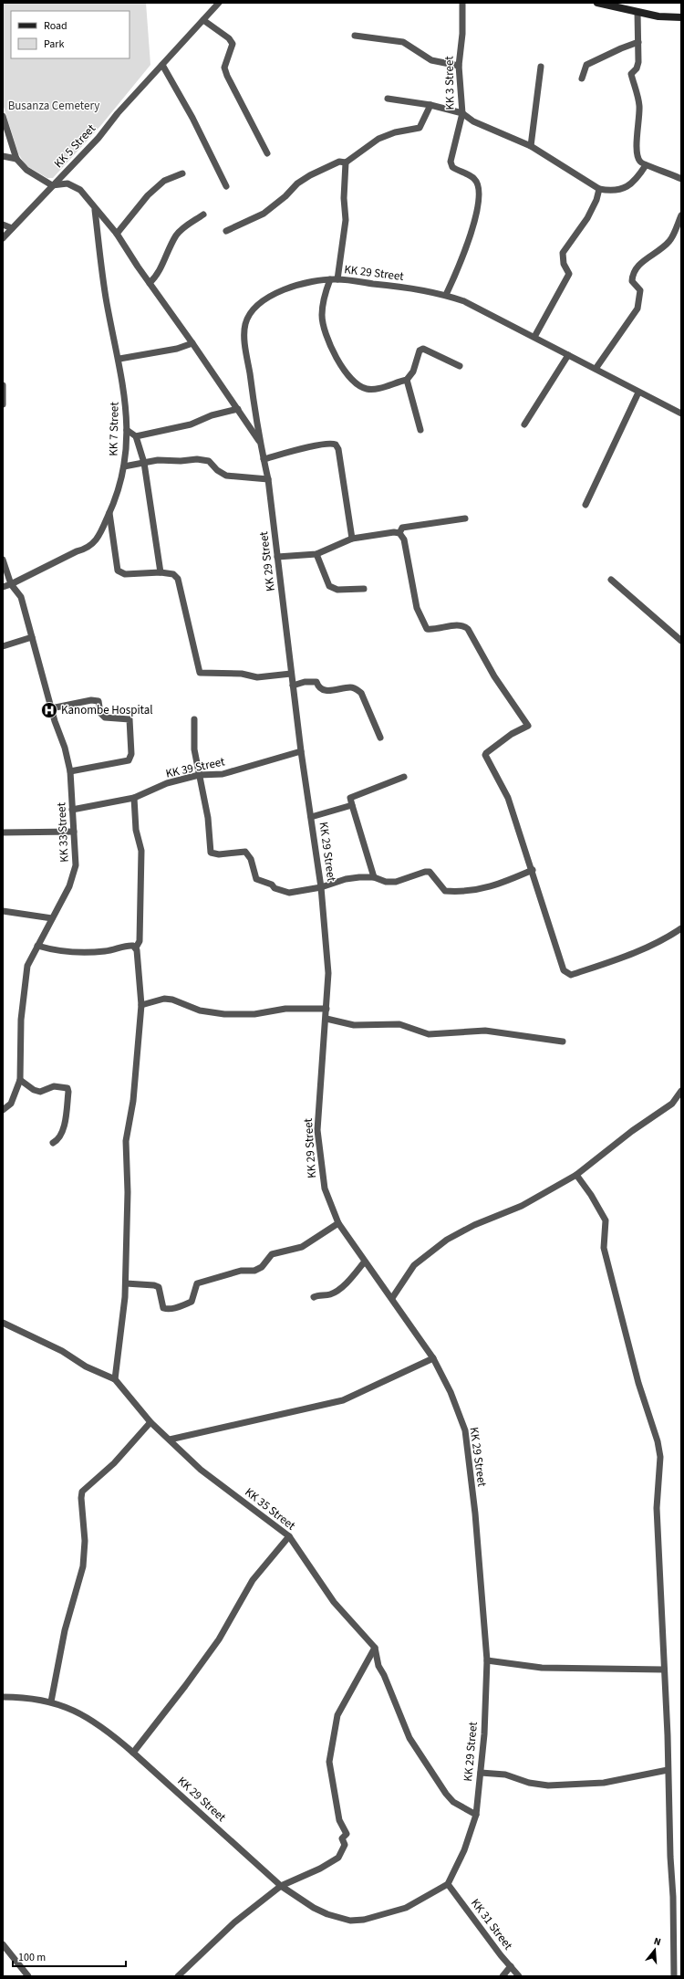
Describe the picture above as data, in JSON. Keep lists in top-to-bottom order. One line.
{"streets":{"street":["KK 3 Street","KK 5 Street","KK 29 Street","KK 7 Street","KK 39 Street","KK 33 Street","KK 35 Street","KK 31 Street"]},"crossings":[["KK 3 Street","KK 29 Street"],["KK 5 Street","KK 7 Street"],["KK 29 Street","KK 7 Street"],["KK 29 Street","KK 39 Street"],["KK 29 Street","KK 31 Street"],["KK 7 Street","KK 33 Street"],["KK 39 Street","KK 33 Street"]],"parks":["Busanza Cemetery"],"places":{"hospital":["Kanombe Hospital"]},"legend":["Road","Park"],"scale_bar":"100 m","north":"top"}
